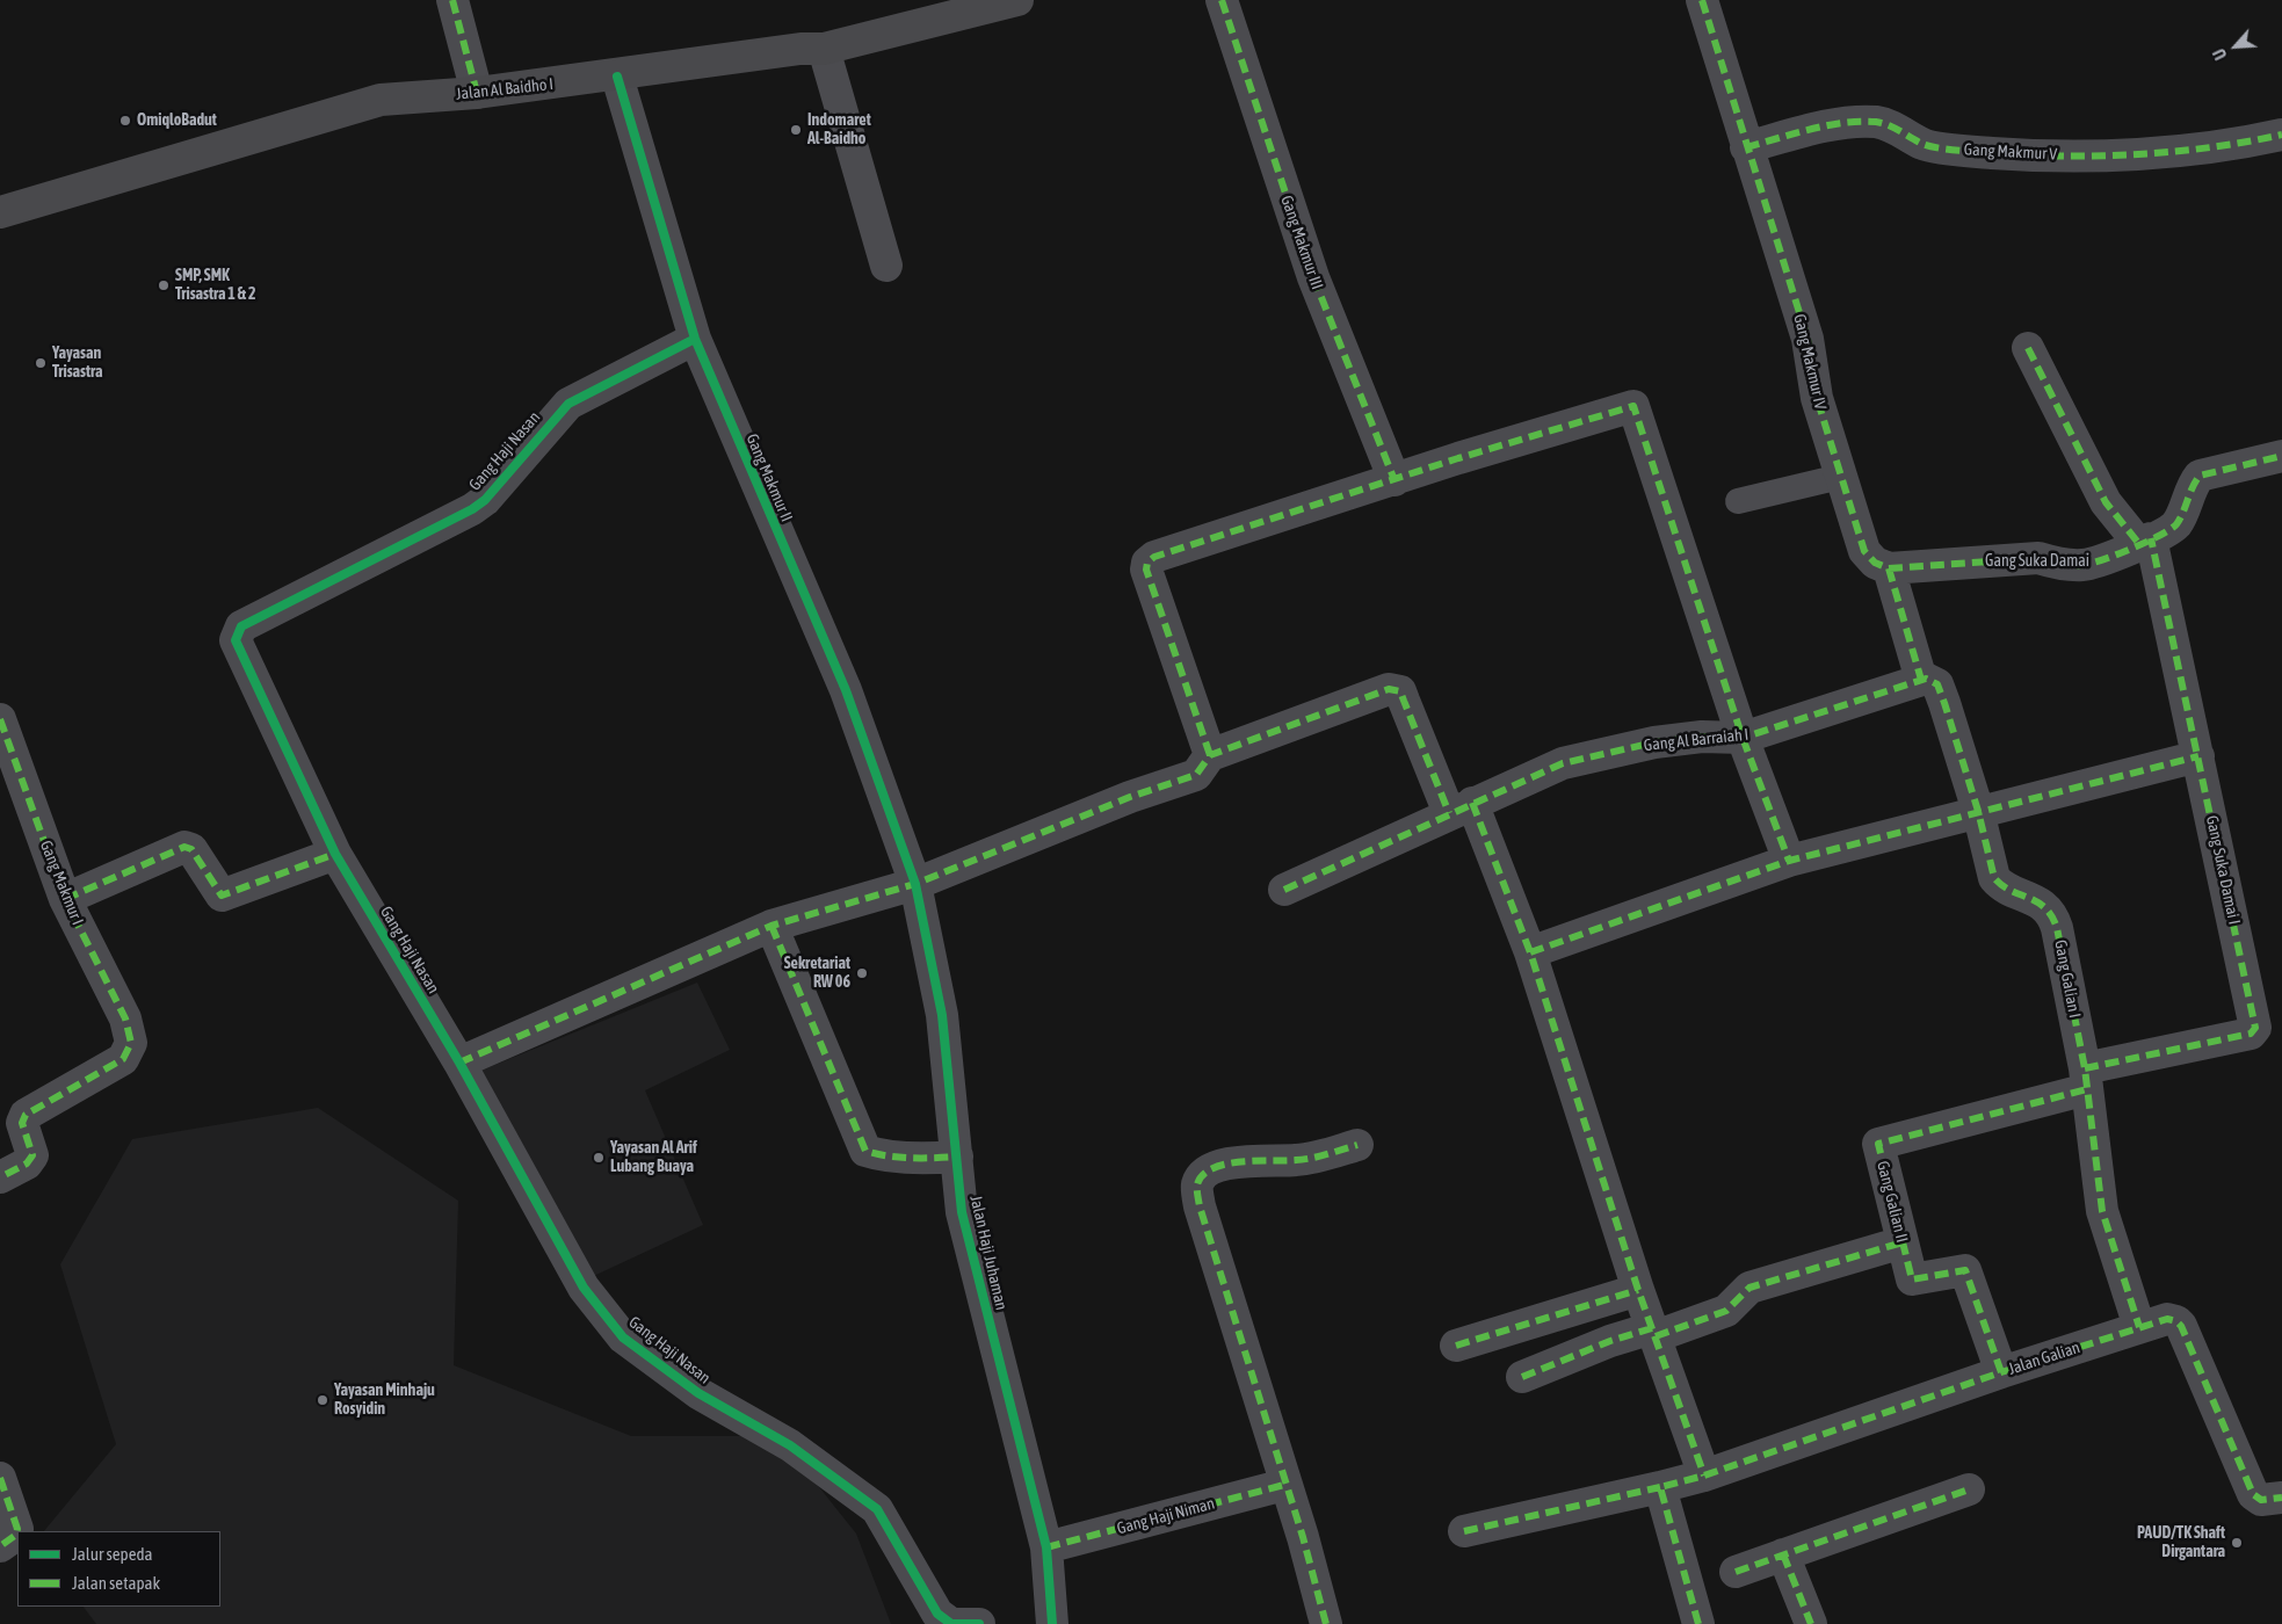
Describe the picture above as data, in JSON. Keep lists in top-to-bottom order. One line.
{"streets":{"street":["Jalan Al Baidho I","Gang Makmur V","Gang Makmur III","Gang Makmur IV","Gang Haji Nasan","Gang Makmur II","Gang Suka Damai","Gang Al Barraiah I","Gang Suka Damai I","Gang Makmur I","Gang Galian I","Gang Galian II","Jalan Haji Juhaman","Jalan Galian","Gang Haji Niman"]},"crossings":[["Jalan Al Baidho I","Gang Makmur II"],["Gang Makmur V","Gang Makmur IV"],["Gang Makmur IV","Gang Suka Damai"],["Gang Haji Nasan","Gang Makmur II"],["Gang Makmur II","Jalan Haji Juhaman"],["Gang Suka Damai","Gang Suka Damai I"],["Gang Al Barraiah I","Gang Galian I"],["Gang Suka Damai I","Gang Galian I"],["Gang Suka Damai I","Gang Galian II"],["Gang Galian I","Gang Galian II"],["Gang Galian I","Jalan Galian"],["Gang Galian II","Jalan Galian"],["Jalan Haji Juhaman","Gang Haji Niman"]],"places":["OmiqloBadut","Indomaret Al-Baidho","SMP, SMK Trisastra 1 & 2","Yayasan Trisastra","Sekretariat RW 06","Yayasan Al Arif Lubang Buaya","Yayasan Minhaju Rosyidin","PAUD/TK Shaft Dirgantara"],"legend":["Jalur sepeda","Jalan setapak"],"north":"bottom left"}
